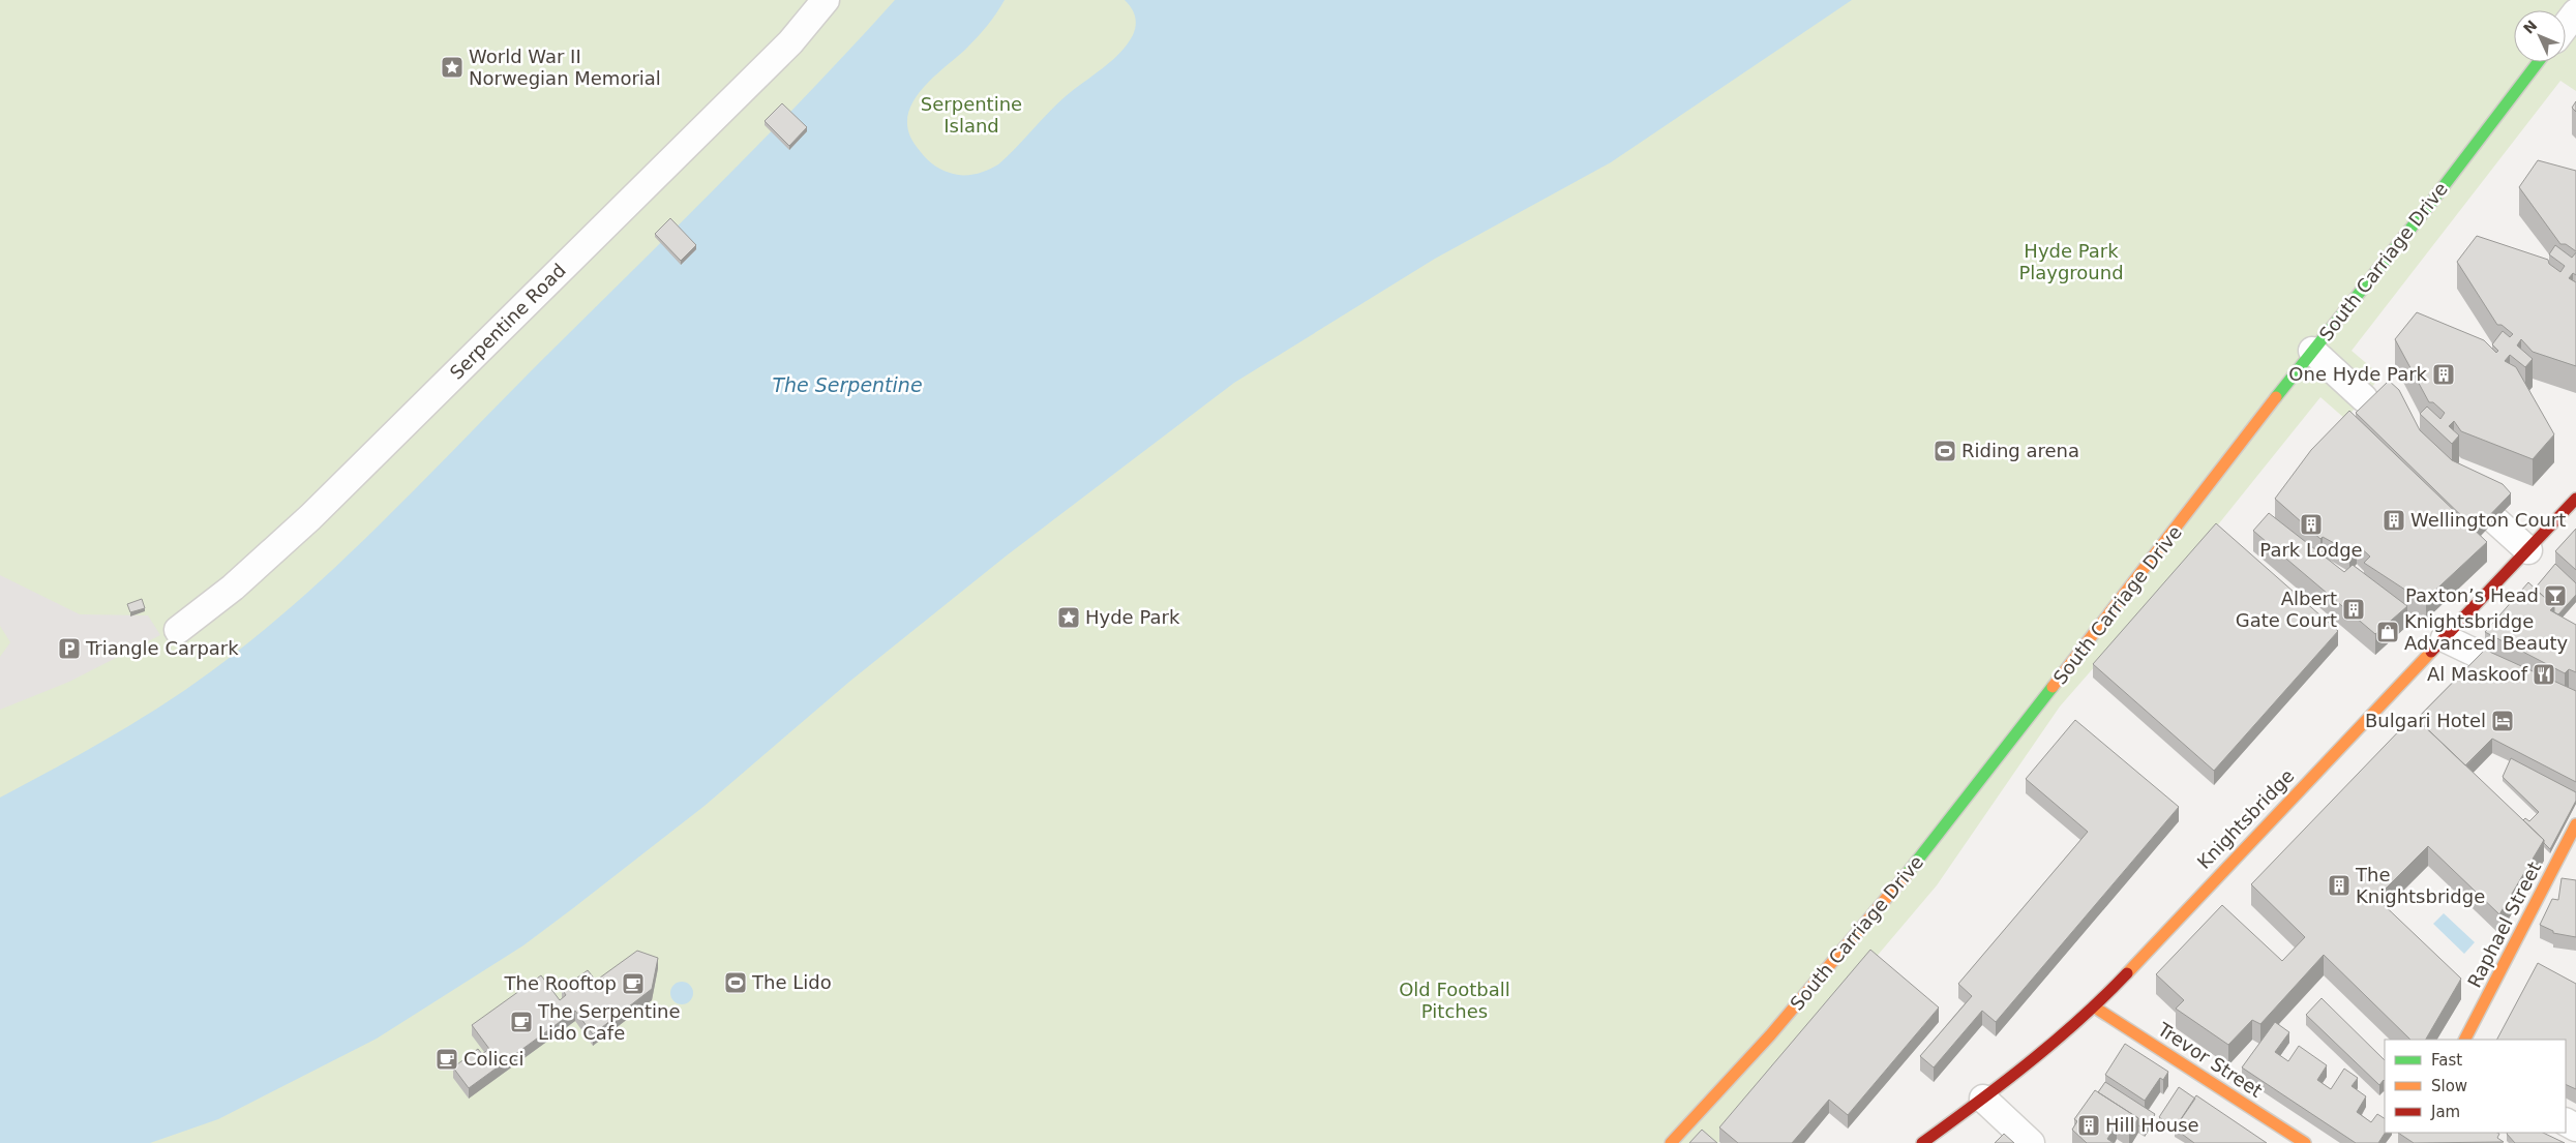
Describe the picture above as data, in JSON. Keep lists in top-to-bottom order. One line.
{"streets":{"street":["South Carriage Drive","Serpentine Road","Knightsbridge","Raphael Street","Trevor Street"]},"crossings":[["Knightsbridge","Trevor Street"]],"water":["The Serpentine"],"parks":["Serpentine Island","Hyde Park Playground","Old Football Pitches"],"places":{"place":["World War II Norwegian Memorial","Hyde Park"],"building":["One Hyde Park","Wellington Court","Park Lodge","Albert Gate Court","The Knightsbridge","Hill House"],"sports":["Riding arena","The Lido"],"bar":["Paxton’s Head"],"shop":["Knightsbridge Advanced Beauty"],"parking":["Triangle Carpark"],"restaurant":["Al Maskoof"],"hotel":["Bulgari Hotel"],"cafe":["The Rooftop","The Serpentine Lido Cafe","Colicci"]},"legend":["Fast","Slow","Jam"],"north":"top left"}
